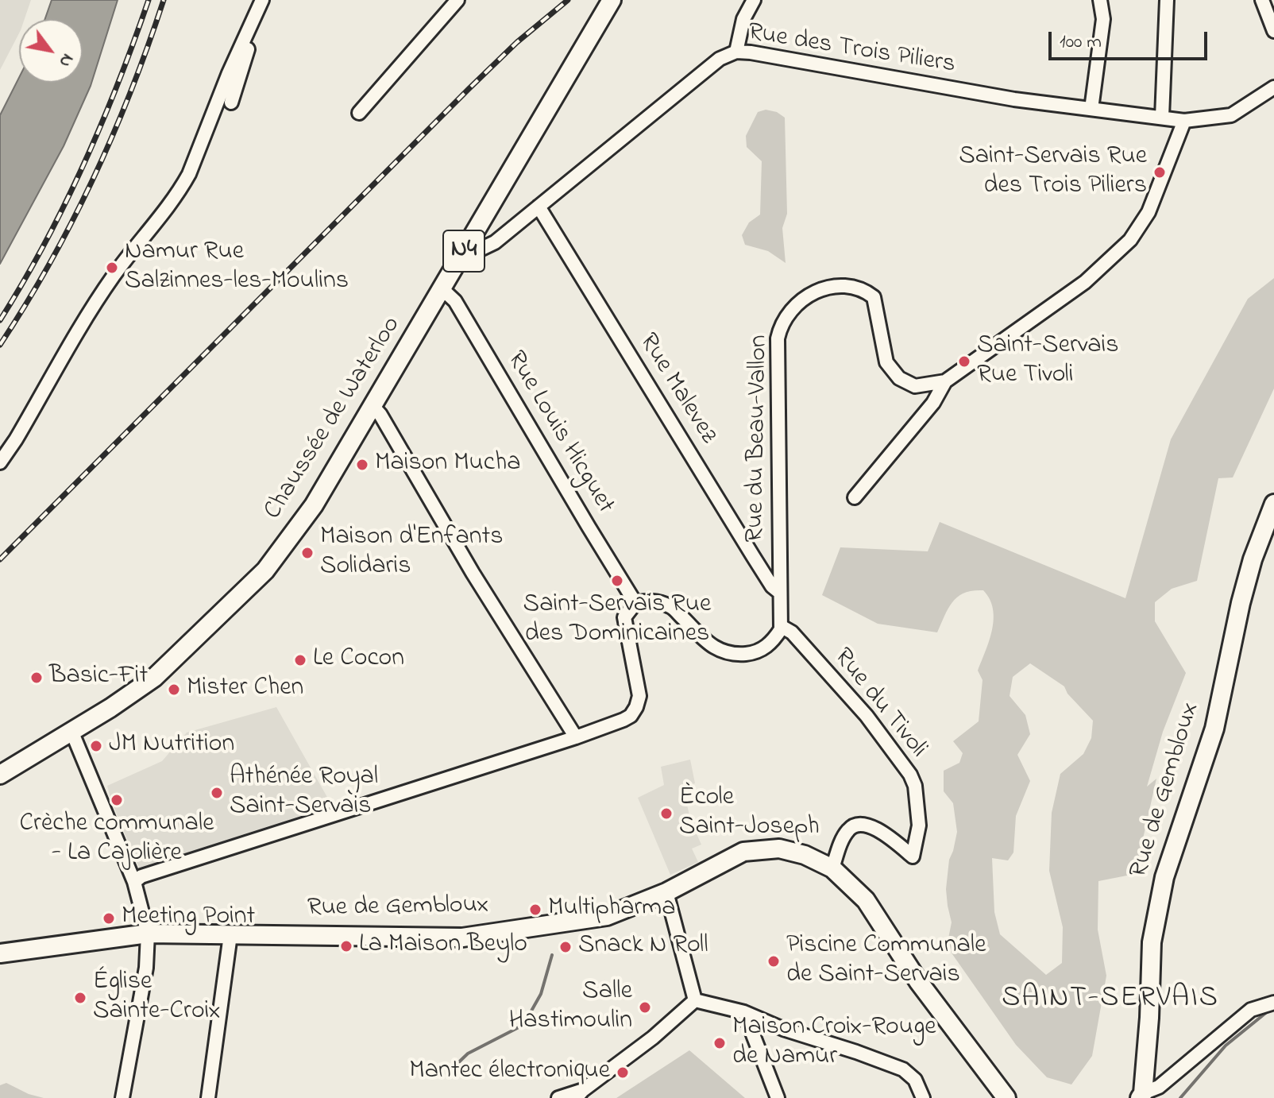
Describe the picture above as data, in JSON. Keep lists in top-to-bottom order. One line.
{"streets":{"main road":["N4","Chaussée de Waterloo","Rue de Gembloux"],"street":["Rue des Trois Piliers","Rue Malevez","Rue Louis Hicguet","Rue du Beau-Vallon","Rue du Tivoli"]},"crossings":[["Rue des Trois Piliers","Rue Malevez"],["Rue des Trois Piliers","Chaussée de Waterloo"],["Rue des Trois Piliers","Rue du Beau-Vallon"],["Rue Malevez","Rue du Beau-Vallon"],["Chaussée de Waterloo","Rue Louis Hicguet"],["Rue du Beau-Vallon","Rue du Tivoli"],["Rue du Tivoli","Rue de Gembloux"]],"districts":["SAINT-SERVAIS"],"places":["Saint-Servais Rue des Trois Piliers","Namur Rue Salzinnes-les-Moulins","Saint-Servais Rue Tivoli","Maison Mucha","Maison d'Enfants Solidaris","Saint-Servais Rue des Dominicaines","Le Cocon","Basic-Fit","Mister Chen","JM Nutrition","Athénée Royal Saint-Servais","Crèche communale - La Cajolière","Ècole Saint-Joseph","Multipharma","Meeting Point","La Maison Beylo","Snack N Roll","Piscine Communale de Saint-Servais","Église Sainte-Croix","Salle Hastimoulin","Maison Croix-Rouge de Namur","Mantec électronique"],"scale_bar":"100 m","north":"bottom right"}
